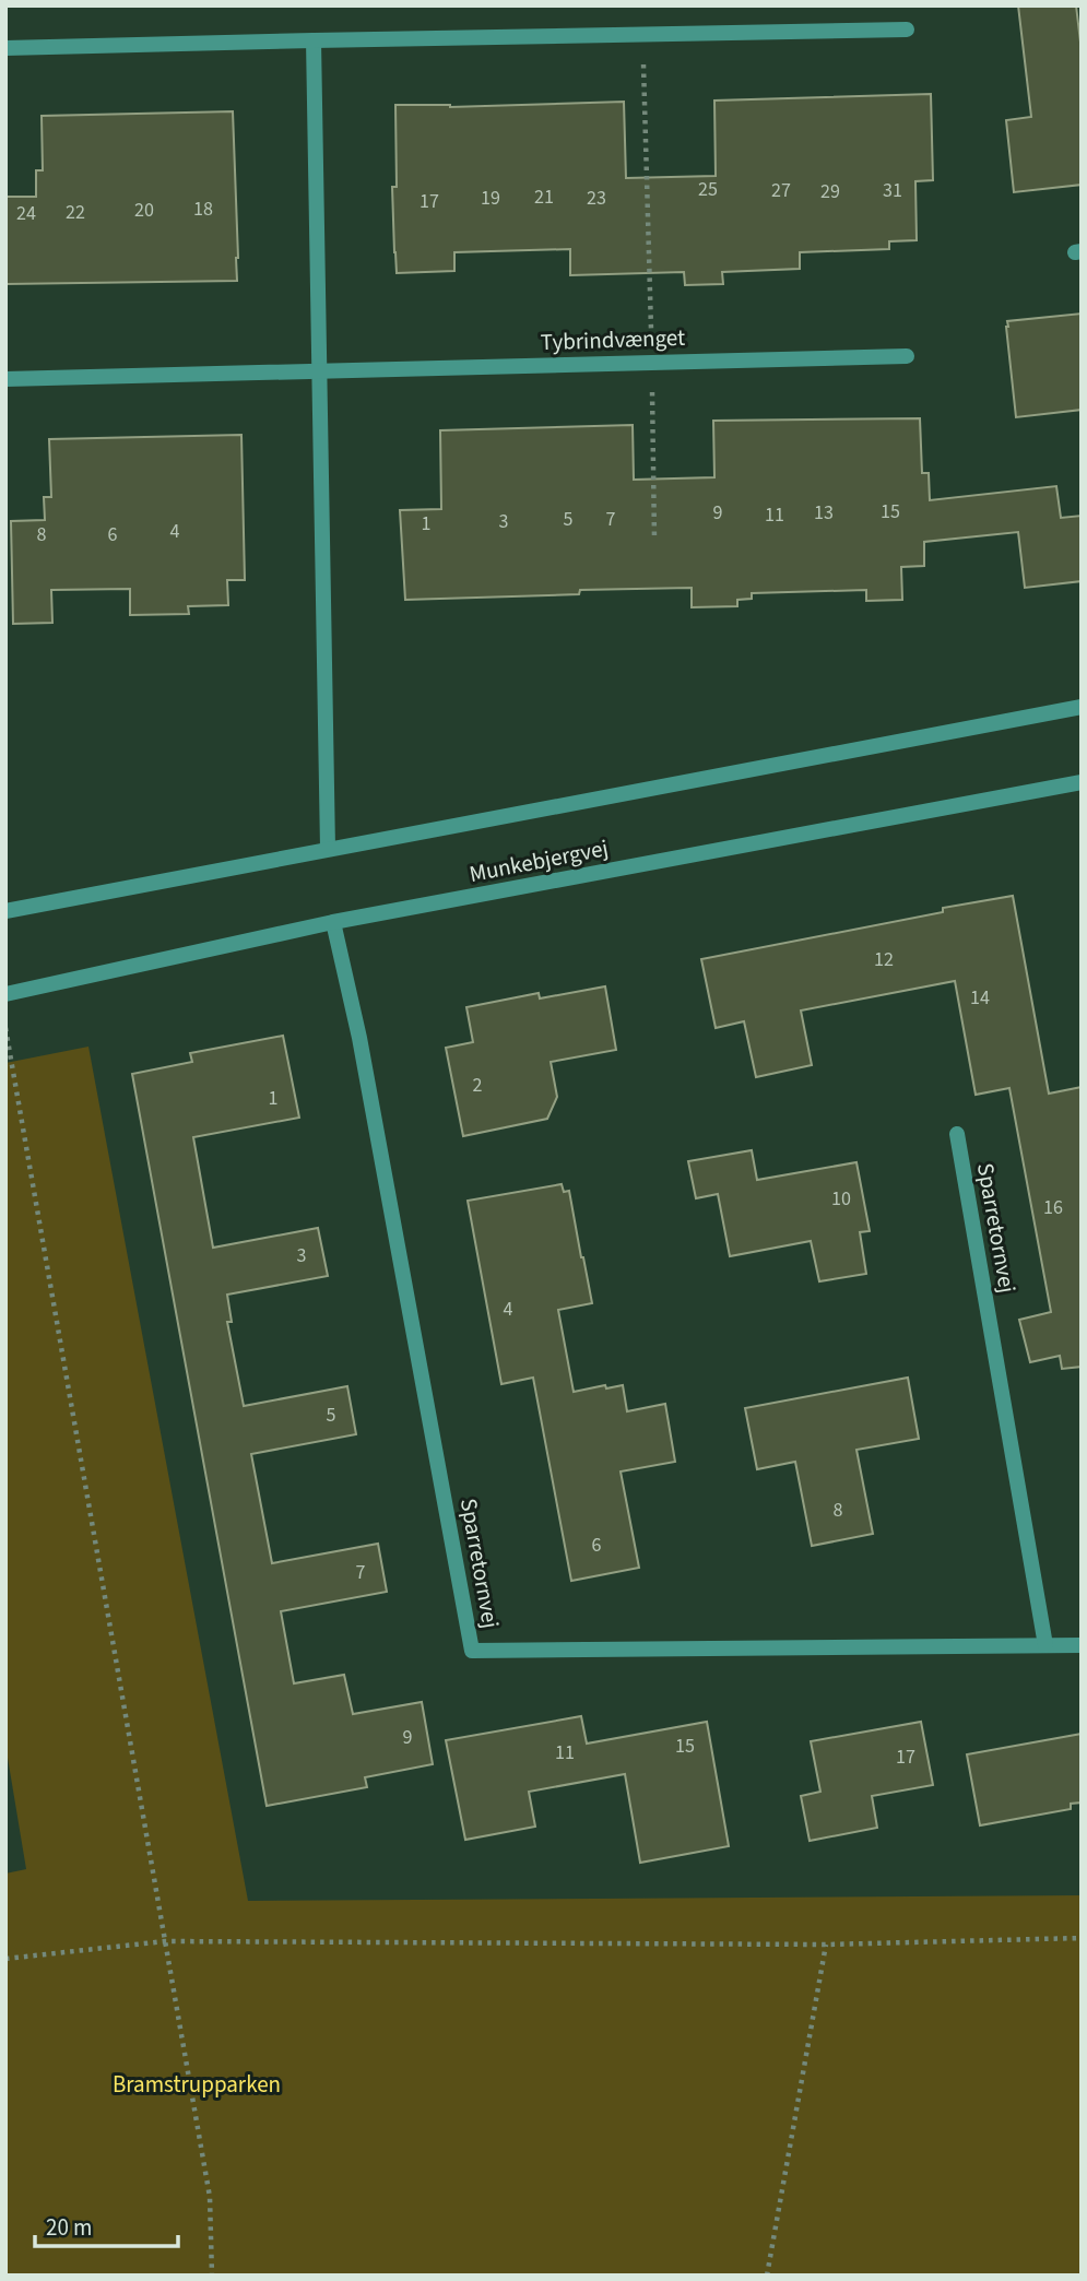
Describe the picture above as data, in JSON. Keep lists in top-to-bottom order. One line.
{"streets":{"street":["Tybrindvænget","Munkebjergvej","Sparretornvej"]},"crossings":[["Munkebjergvej","Sparretornvej"]],"parks":["Bramstrupparken"],"house_numbers":["25","27","31","29","21","19","23","17","18","20","22","24","15","9","13","11","5","7","3","1","4","8","6","12","14","2","1","10","16","3","4","5","8","6","7","9","15","11","17"],"scale_bar":"20 m"}
